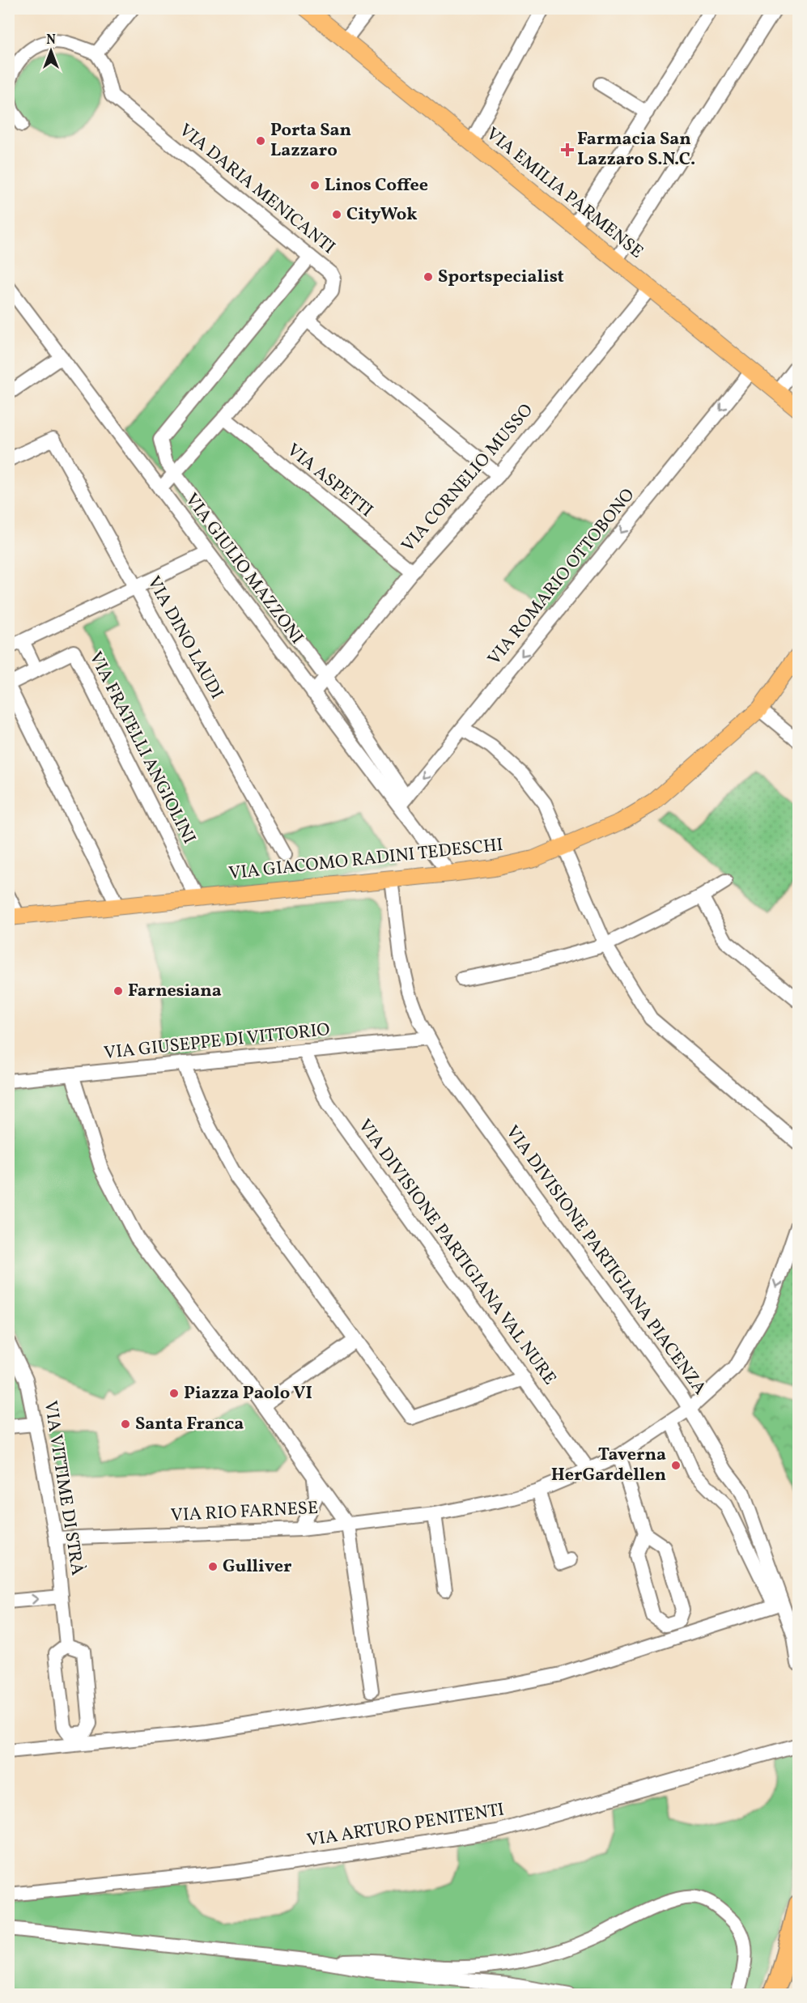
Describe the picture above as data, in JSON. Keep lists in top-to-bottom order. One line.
{"streets":{"main road":["VIA EMILIA PARMENSE","VIA GIACOMO RADINI TEDESCHI"],"street":["VIA DARIA MENICANTI","VIA CORNELIO MUSSO","VIA ASPETTI","VIA GIULIO MAZZONI","VIA ROMARIO OTTOBONO","VIA DINO LAUDI","VIA FRATELLI ANGIOLINI","VIA GIUSEPPE DI VITTORIO","VIA DIVISIONE PARTIGIANA VAL NURE","VIA DIVISIONE PARTIGIANA PIACENZA","VIA VITTIME DI STRÀ","VIA RIO FARNESE","VIA ARTURO PENITENTI"]},"crossings":[["VIA DARIA MENICANTI","VIA ASPETTI"],["VIA DARIA MENICANTI","VIA GIULIO MAZZONI"],["VIA EMILIA PARMENSE","VIA CORNELIO MUSSO"],["VIA EMILIA PARMENSE","VIA ROMARIO OTTOBONO"],["VIA CORNELIO MUSSO","VIA ASPETTI"],["VIA CORNELIO MUSSO","VIA GIULIO MAZZONI"],["VIA GIULIO MAZZONI","VIA ROMARIO OTTOBONO"],["VIA GIULIO MAZZONI","VIA GIACOMO RADINI TEDESCHI"],["VIA FRATELLI ANGIOLINI","VIA GIACOMO RADINI TEDESCHI"],["VIA GIACOMO RADINI TEDESCHI","VIA DIVISIONE PARTIGIANA PIACENZA"],["VIA GIUSEPPE DI VITTORIO","VIA DIVISIONE PARTIGIANA VAL NURE"],["VIA GIUSEPPE DI VITTORIO","VIA DIVISIONE PARTIGIANA PIACENZA"],["VIA DIVISIONE PARTIGIANA VAL NURE","VIA RIO FARNESE"],["VIA DIVISIONE PARTIGIANA PIACENZA","VIA RIO FARNESE"],["VIA VITTIME DI STRÀ","VIA RIO FARNESE"]],"one_way":["VIA ROMARIO OTTOBONO"],"places":{"other":["Porta San Lazzaro","Linos Coffee","CityWok","Sportspecialist","Farnesiana","Piazza Paolo VI","Santa Franca","Taverna HerGardellen","Gulliver"],"health":["Farmacia San Lazzaro S.N.C."]},"north":"top"}
